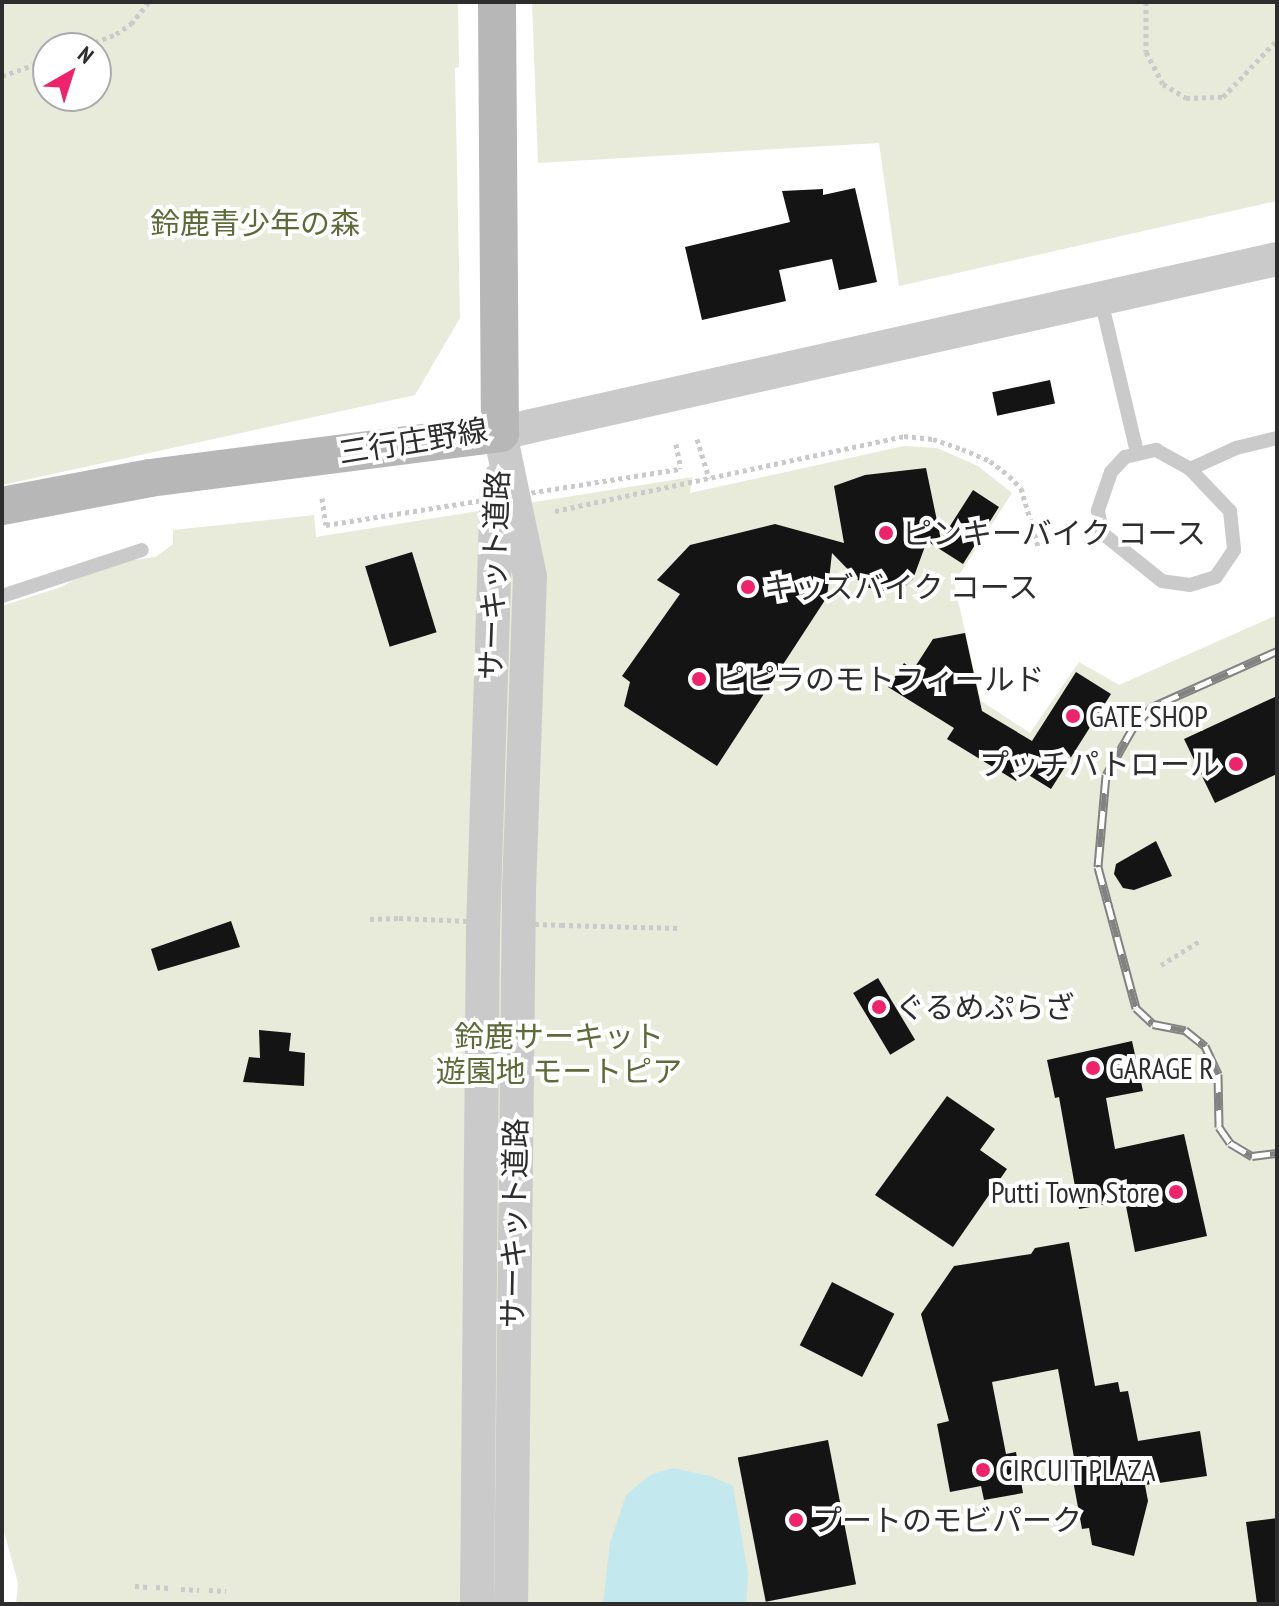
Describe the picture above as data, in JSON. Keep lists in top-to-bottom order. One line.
{"streets":{"main road":["三行庄野線"],"street":["サーキット道路"]},"crossings":[["三行庄野線","サーキット道路"]],"parks":["鈴鹿青少年の森","鈴鹿サーキット 遊園地 モートピア"],"places":["ピンキーバイク コース","キッズバイク コース","ピピラのモトフィールド","GATE SHOP","プッチパトロール","ぐるめぷらざ","GARAGE R","Putti Town Store","CIRCUIT PLAZA","プートのモビパーク"],"north":"top right"}
